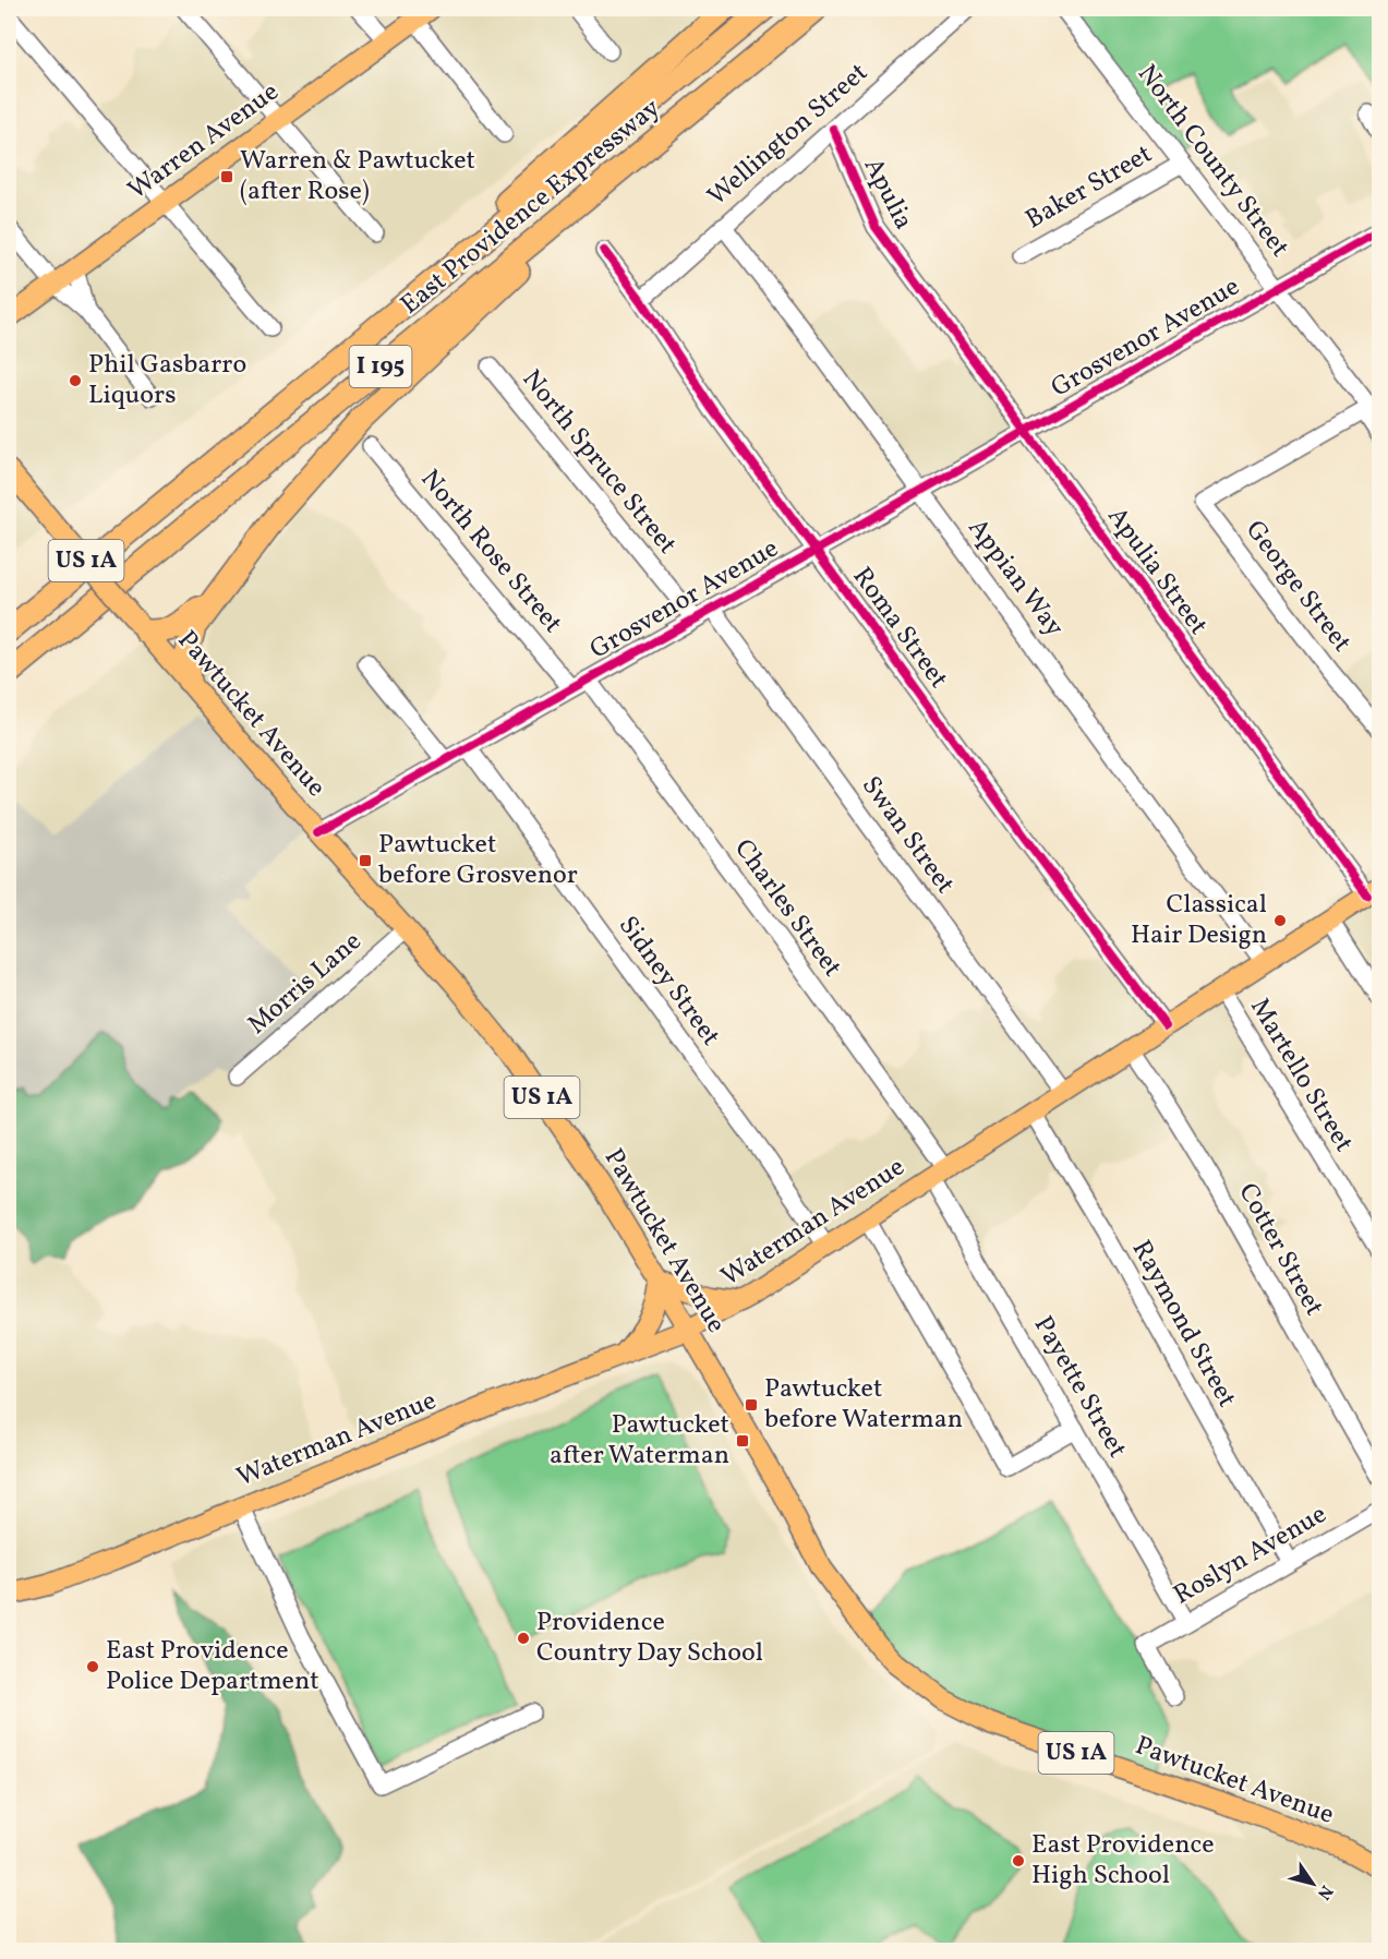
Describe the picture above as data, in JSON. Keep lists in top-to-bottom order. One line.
{"streets":{"highway":["East Providence Expressway","I 195"],"main road":["Warren Avenue","US 1A","Pawtucket Avenue","Waterman Avenue"],"street":["Wellington Street","North County Street","Baker Street","Apulia","Grosvenor Avenue","North Spruce Street","North Rose Street","Apulia Street","Appian Way","George Street","Roma Street","Swan Street","Charles Street","Sidney Street","Morris Lane","Martello Street","Cotter Street","Raymond Street","Payette Street","Roslyn Avenue"]},"crossings":[["Wellington Street","Apulia"],["Wellington Street","Appian Way"],["Wellington Street","Roma Street"],["North County Street","Baker Street"],["North County Street","Grosvenor Avenue"],["North County Street","George Street"],["Apulia","Apulia Street"],["Grosvenor Avenue","North Spruce Street"],["Grosvenor Avenue","North Rose Street"],["Grosvenor Avenue","Apulia Street"],["Grosvenor Avenue","Appian Way"],["Grosvenor Avenue","Roma Street"],["Grosvenor Avenue","Pawtucket Avenue"],["Grosvenor Avenue","Swan Street"],["Grosvenor Avenue","Charles Street"],["Grosvenor Avenue","Sidney Street"],["Apulia Street","Waterman Avenue"],["Appian Way","Waterman Avenue"],["Roma Street","Waterman Avenue"],["Pawtucket Avenue","Morris Lane"],["Pawtucket Avenue","Waterman Avenue"],["Swan Street","Waterman Avenue"],["Charles Street","Waterman Avenue"],["Charles Street","Payette Street"],["Sidney Street","Waterman Avenue"],["Martello Street","Waterman Avenue"],["Waterman Avenue","Cotter Street"],["Waterman Avenue","Raymond Street"],["Waterman Avenue","Payette Street"],["Raymond Street","Roslyn Avenue"],["Payette Street","Roslyn Avenue"]],"places":{"transit":["Warren & Pawtucket (after Rose)","Pawtucket before Grosvenor","Pawtucket before Waterman","Pawtucket after Waterman"],"other":["Phil Gasbarro Liquors","Classical Hair Design","Providence Country Day School","East Providence Police Department","East Providence High School"]},"north":"bottom right"}
